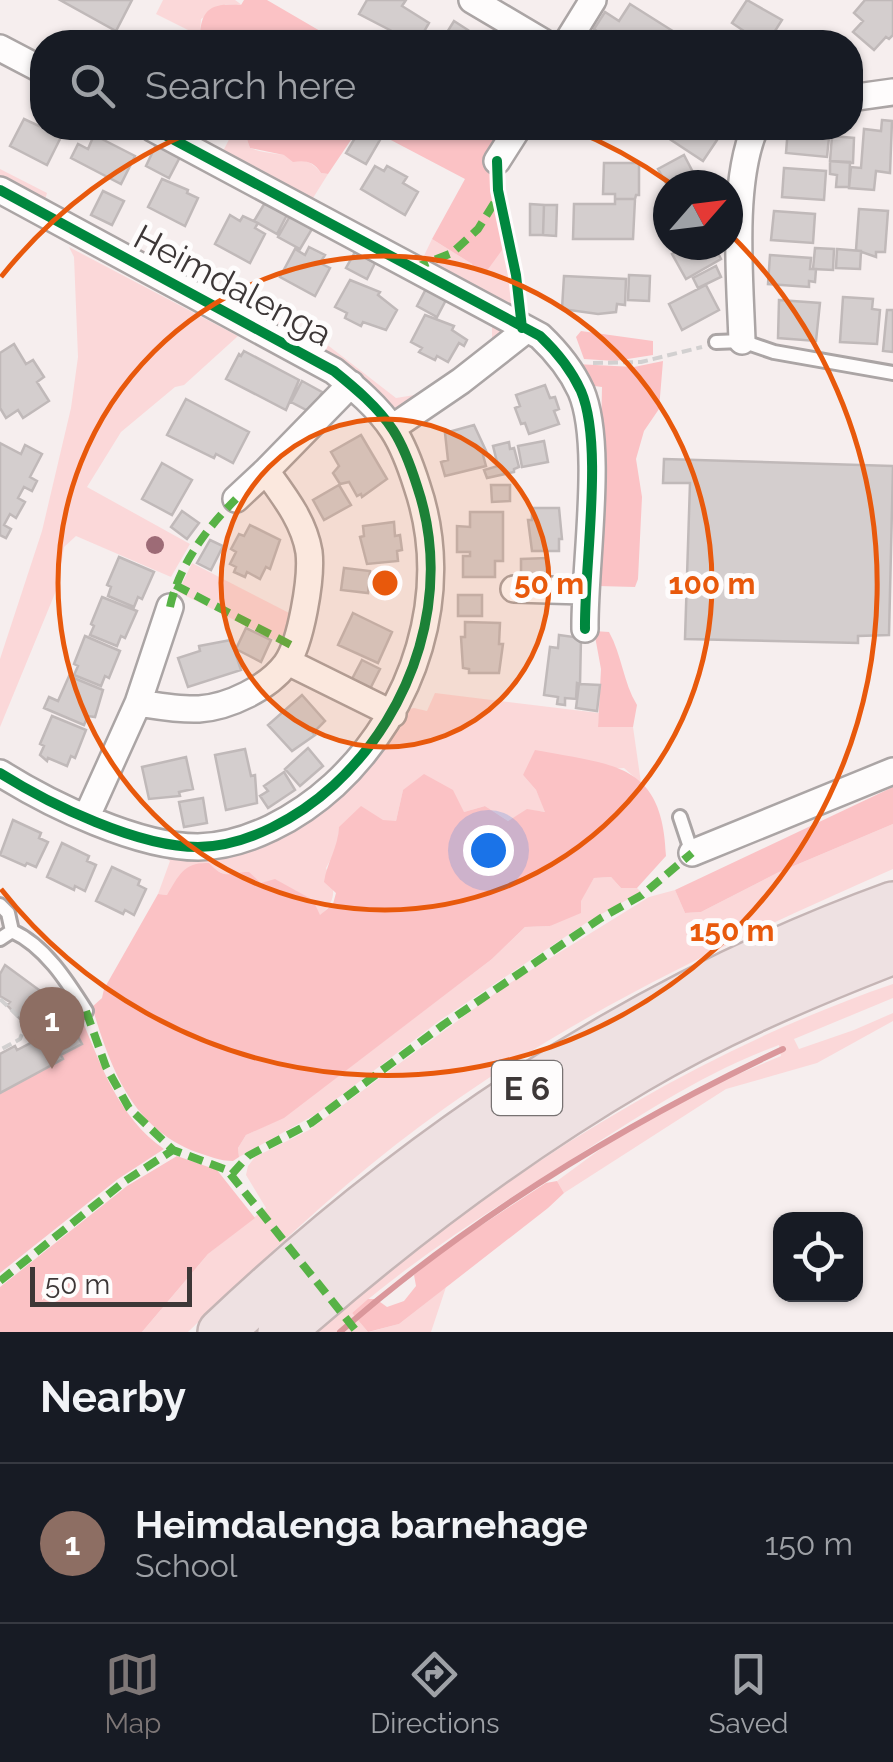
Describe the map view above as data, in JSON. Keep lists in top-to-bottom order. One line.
{"streets":{"highway":["E 6"],"street":["Heimdalenga"]},"scale_bar":"50 m","north":"top right","page":{"search":"Search here","pins":"1","scale":"50 m","heading":"Nearby","list":[{"mark":"1","name":"Heimdalenga barnehage","note":"School","value":"150 m"}],"nav":["Map","Directions","Saved"]},"rings":["50 m","100 m","150 m"]}
